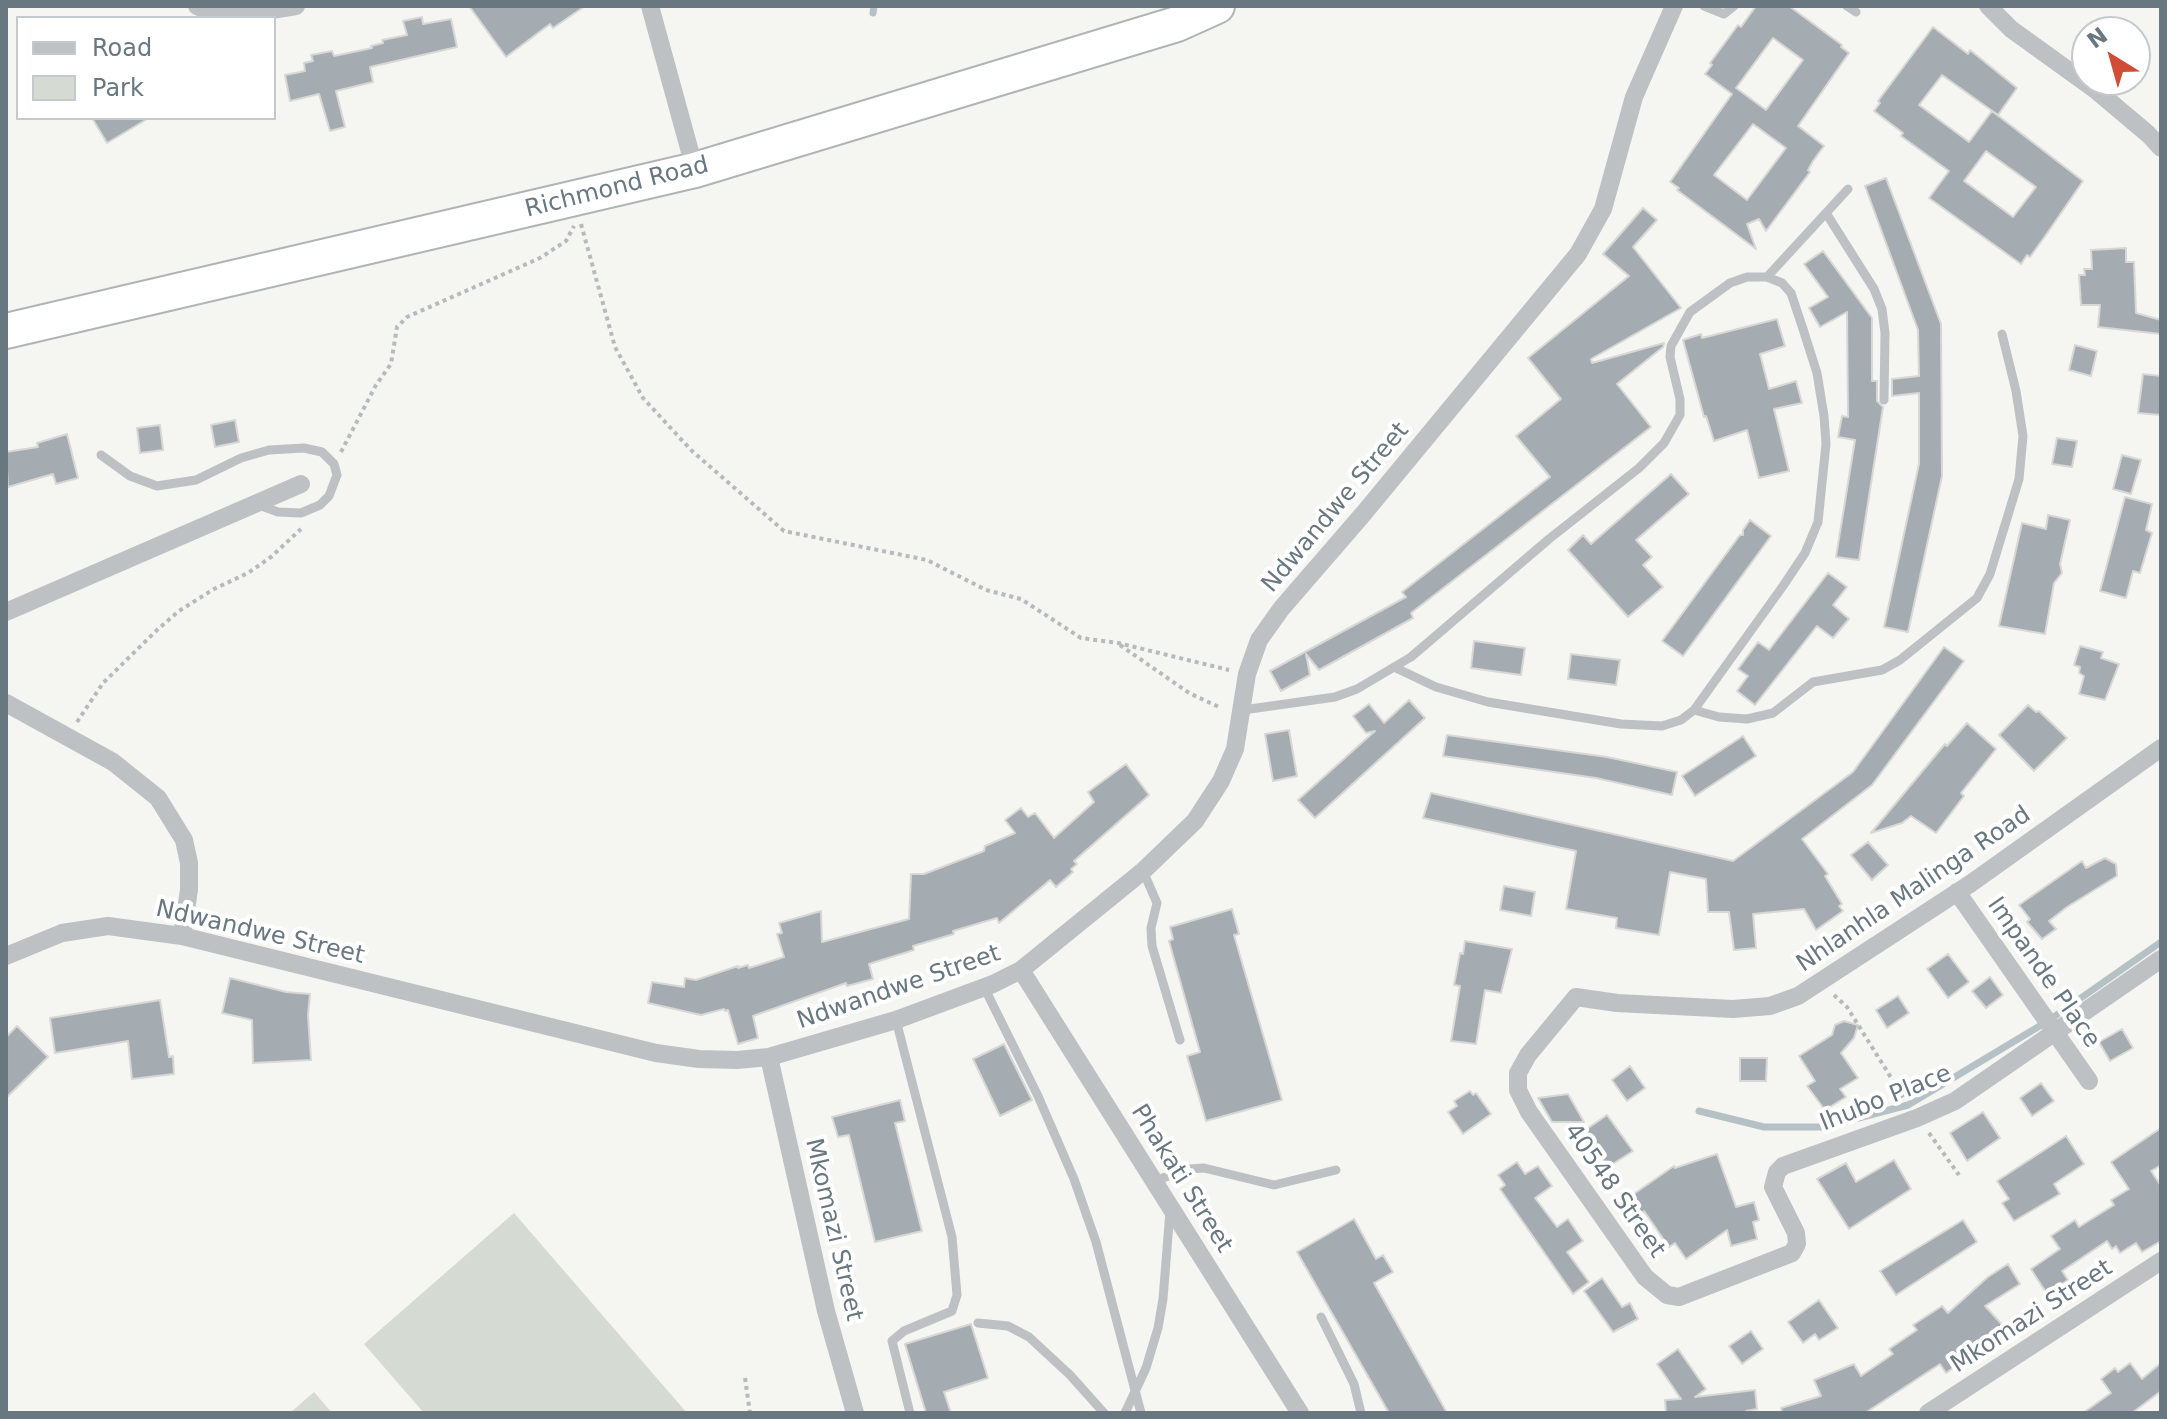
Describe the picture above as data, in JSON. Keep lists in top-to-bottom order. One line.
{"streets":{"highway":["Richmond Road"],"street":["Ndwandwe Street","Nhlanhla Malinga Road","Impande Place","Ihubo Place","Phakati Street","40548 Street","Mkomazi Street"]},"crossings":[["Ndwandwe Street","Phakati Street"],["Ndwandwe Street","Mkomazi Street"],["Nhlanhla Malinga Road","Impande Place"],["Nhlanhla Malinga Road","40548 Street"],["Impande Place","Ihubo Place"],["Ihubo Place","40548 Street"]],"legend":["Road","Park"],"north":"top left"}
